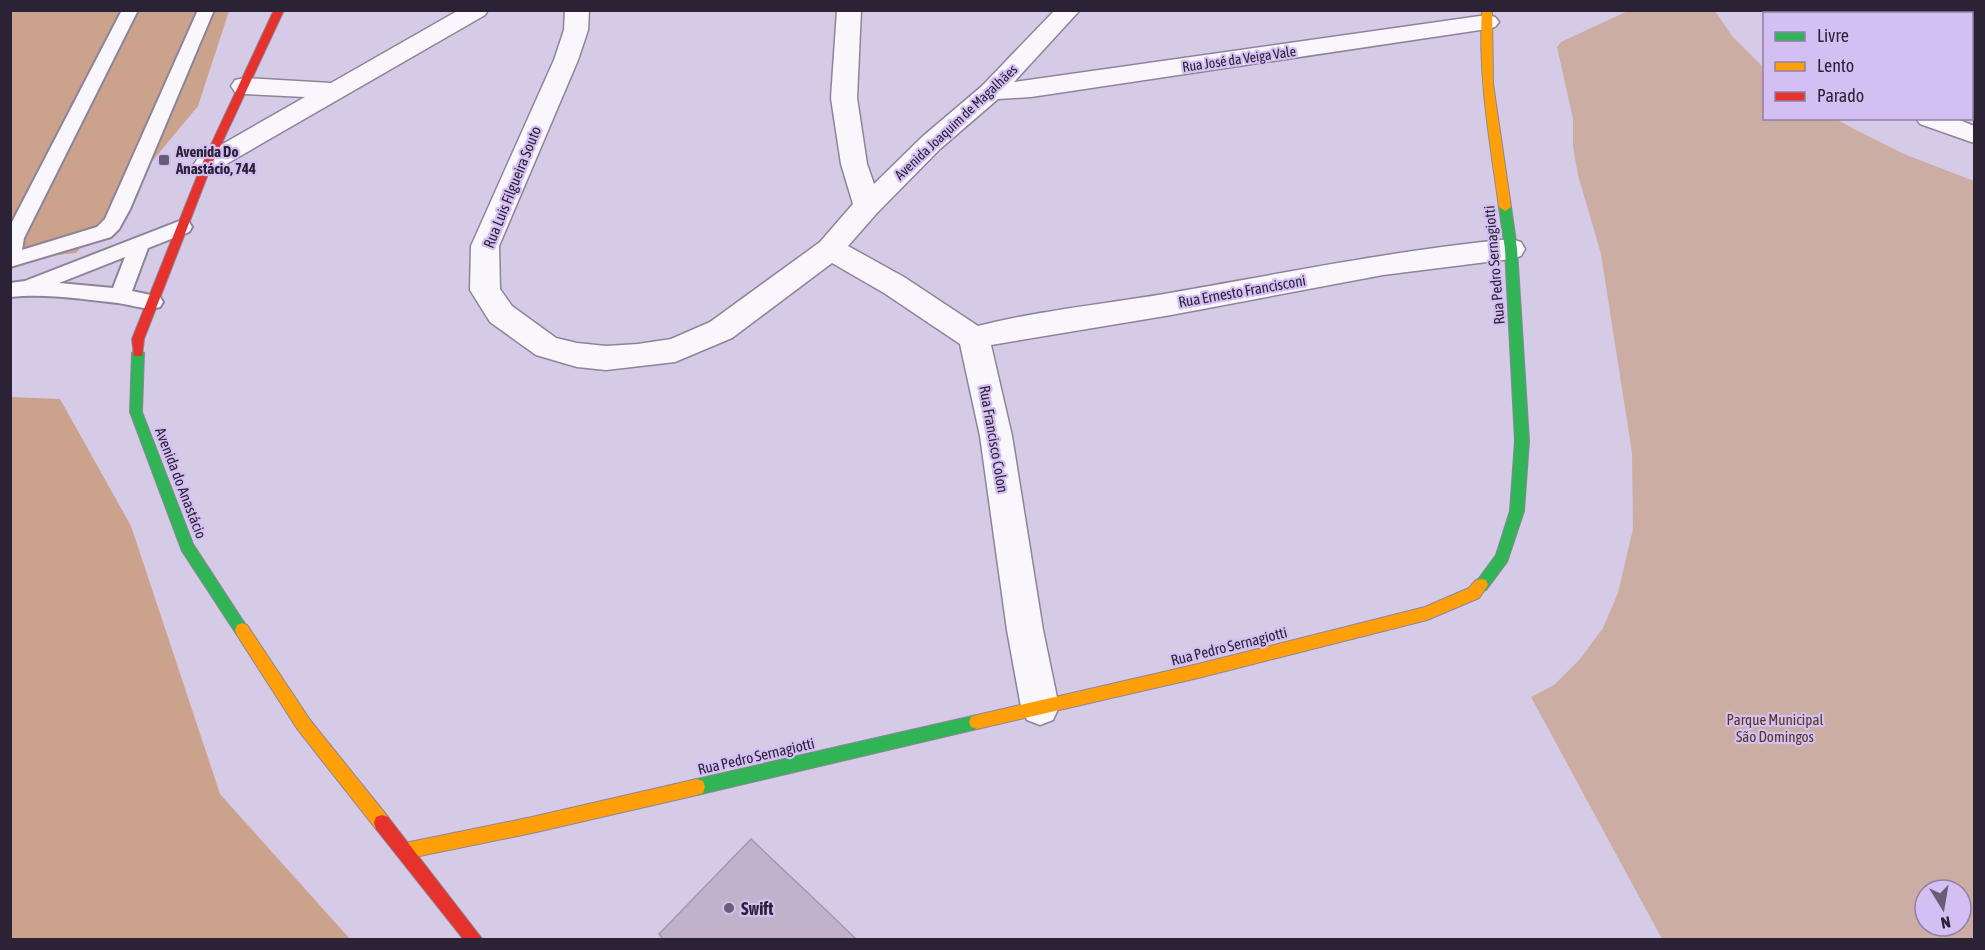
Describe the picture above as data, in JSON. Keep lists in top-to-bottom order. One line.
{"streets":{"street":["Rua José da Veiga Vale","Avenida Joaquim de Magalhães","Rua Luis Filgueira Souto","Rua Pedro Sernagiotti","Rua Ernesto Francisconi","Rua Francisco Colon","Avenida do Anastácio"]},"crossings":[["Rua José da Veiga Vale","Avenida Joaquim de Magalhães"],["Rua José da Veiga Vale","Rua Pedro Sernagiotti"],["Avenida Joaquim de Magalhães","Rua Luis Filgueira Souto"],["Rua Pedro Sernagiotti","Rua Ernesto Francisconi"],["Rua Pedro Sernagiotti","Rua Francisco Colon"],["Rua Pedro Sernagiotti","Avenida do Anastácio"],["Rua Ernesto Francisconi","Rua Francisco Colon"]],"parks":["Parque Municipal São Domingos"],"places":{"transit":["Avenida Do Anastácio, 744"],"other":["Swift"]},"legend":["Livre","Lento","Parado"],"north":"bottom"}
